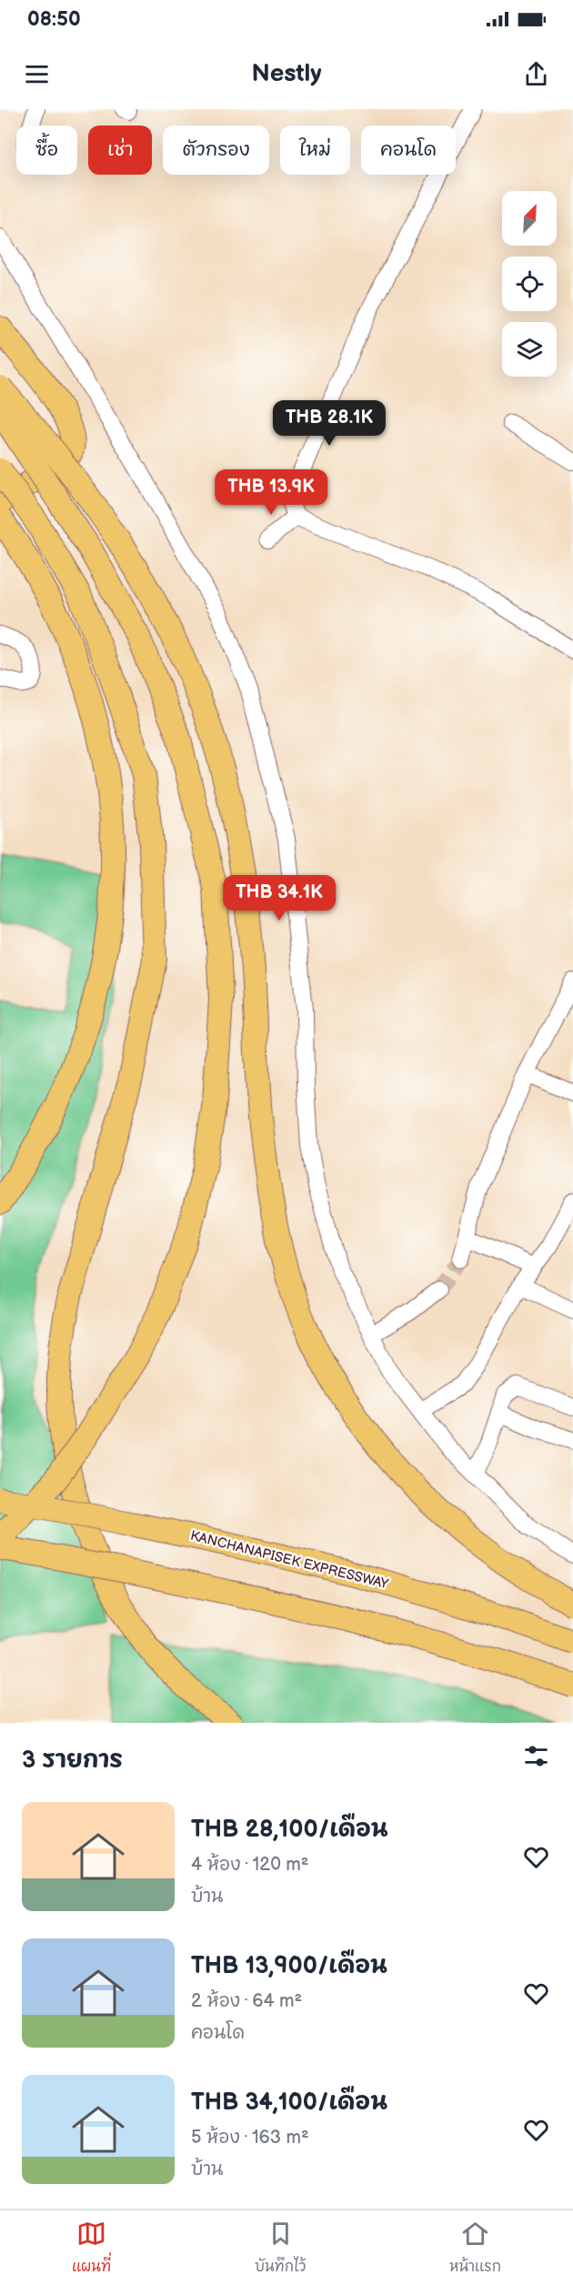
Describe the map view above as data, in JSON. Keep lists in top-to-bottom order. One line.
{"streets":{"highway":["KANCHANAPISEK EXPRESSWAY"]},"north":"top right","page":{"status":"08:50","header":"Nestly","chip":["ซื้อ","เช่า","ตัวกรอง","ใหม่","คอนโด"],"price":["THB 28.1K","THB 13.9K","THB 34.1K"],"heading":"3 รายการ","list":[{"name":"THB 28,100/เดือน","note":"4 ห้อง · 120 m² · บ้าน"},{"name":"THB 13,900/เดือน","note":"2 ห้อง · 64 m² · คอนโด"},{"name":"THB 34,100/เดือน","note":"5 ห้อง · 163 m² · บ้าน"}],"tabs":["แผนที่","บันทึกไว้","หน้าแรก"]}}
